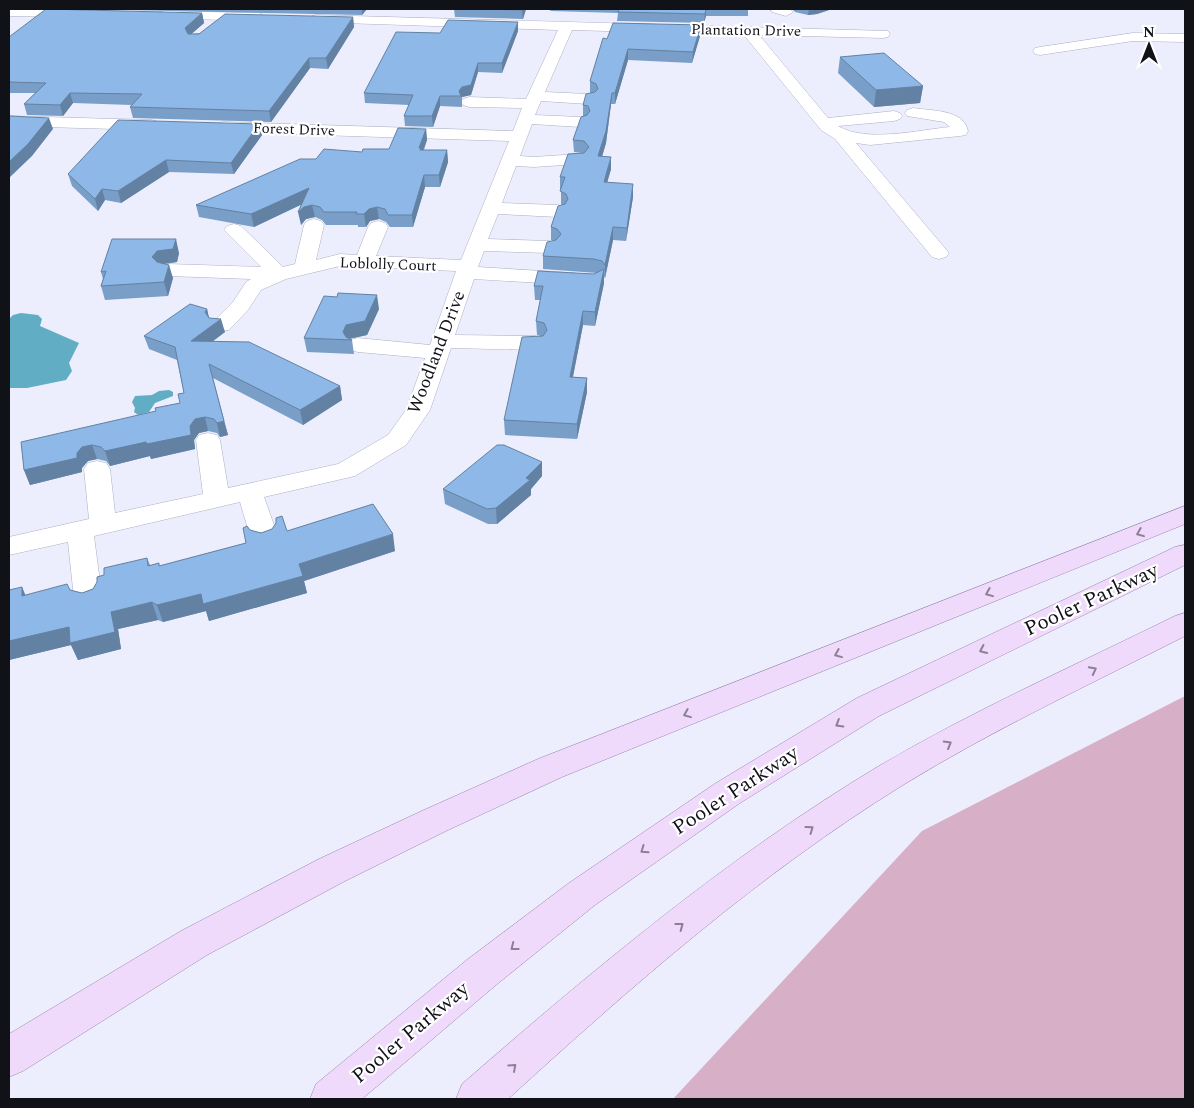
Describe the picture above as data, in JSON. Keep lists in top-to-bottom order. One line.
{"streets":{"main road":["Pooler Parkway"],"street":["Plantation Drive","Forest Drive","Loblolly Court","Woodland Drive"]},"crossings":[["Plantation Drive","Woodland Drive"],["Forest Drive","Woodland Drive"],["Loblolly Court","Woodland Drive"]],"north":"top"}
